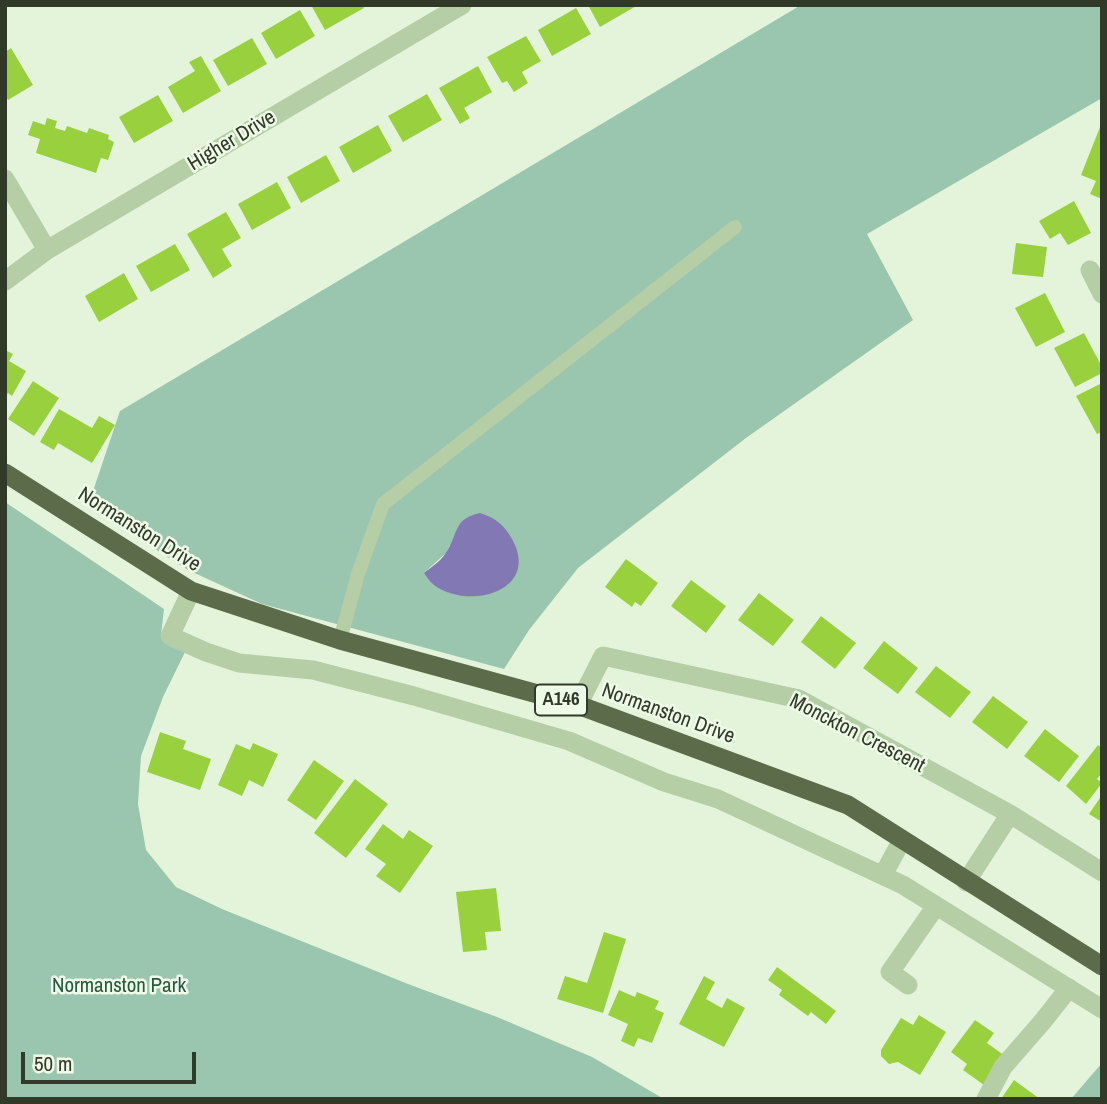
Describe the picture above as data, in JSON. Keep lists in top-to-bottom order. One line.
{"streets":{"highway":["Normanston Drive","A146"],"street":["Higher Drive","Monckton Crescent"]},"crossings":[["Normanston Drive","Monckton Crescent"]],"parks":["Normanston Park"],"scale_bar":"50 m"}
